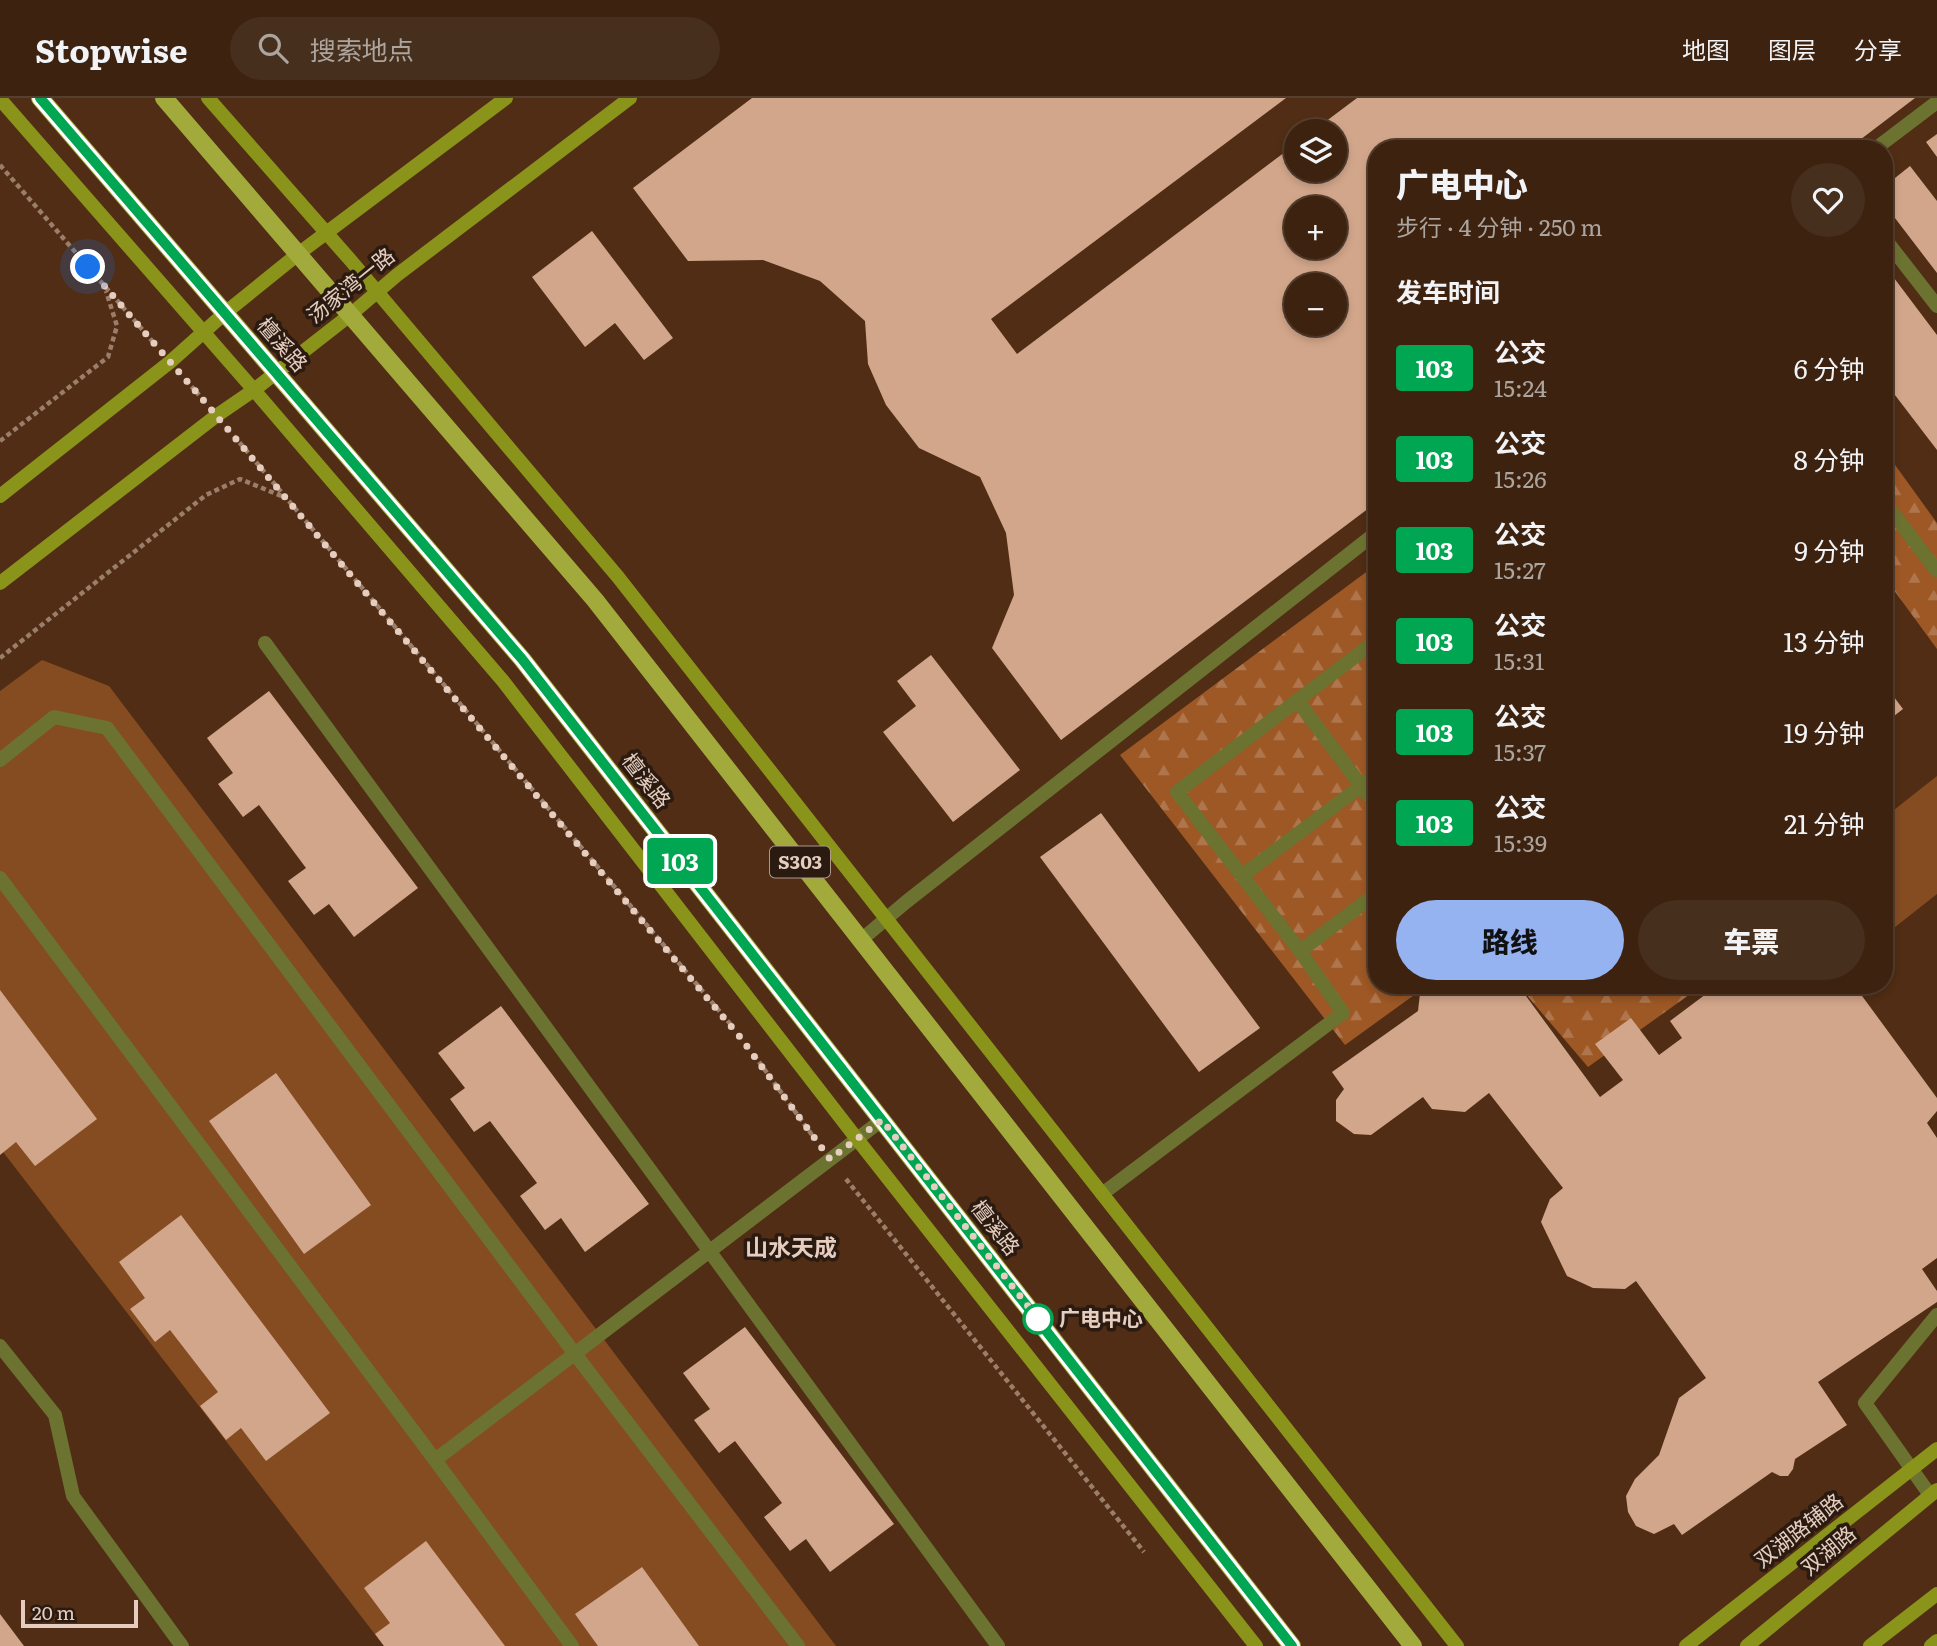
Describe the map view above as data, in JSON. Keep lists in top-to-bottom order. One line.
{"streets":{"main road":["檀溪路","S303"],"street":["汤家湾一路","双湖路辅路","双湖路"]},"crossings":[["汤家湾一路","檀溪路"],["汤家湾一路","S303"]],"districts":["山水天成"],"places":["广电中心"],"lines":["bus line 103"],"scale_bar":"20 m","page":{"header":"Stopwise","search":"搜索地点","nav":["地图","图层","分享"],"on_map":"103","map_buttons":["+","−"],"heading":[["广电中心","步行 · 4 分钟 · 250 m"],"发车时间"],"list":[{"mark":"103","name":"公交","note":"15:24","value":"6 分钟"},{"mark":"103","name":"公交","note":"15:26","value":"8 分钟"},{"mark":"103","name":"公交","note":"15:27","value":"9 分钟"},{"mark":"103","name":"公交","note":"15:31","value":"13 分钟"},{"mark":"103","name":"公交","note":"15:37","value":"19 分钟"},{"mark":"103","name":"公交","note":"15:39","value":"21 分钟"}],"buttons":["路线","车票"],"scale":"20 m"}}
